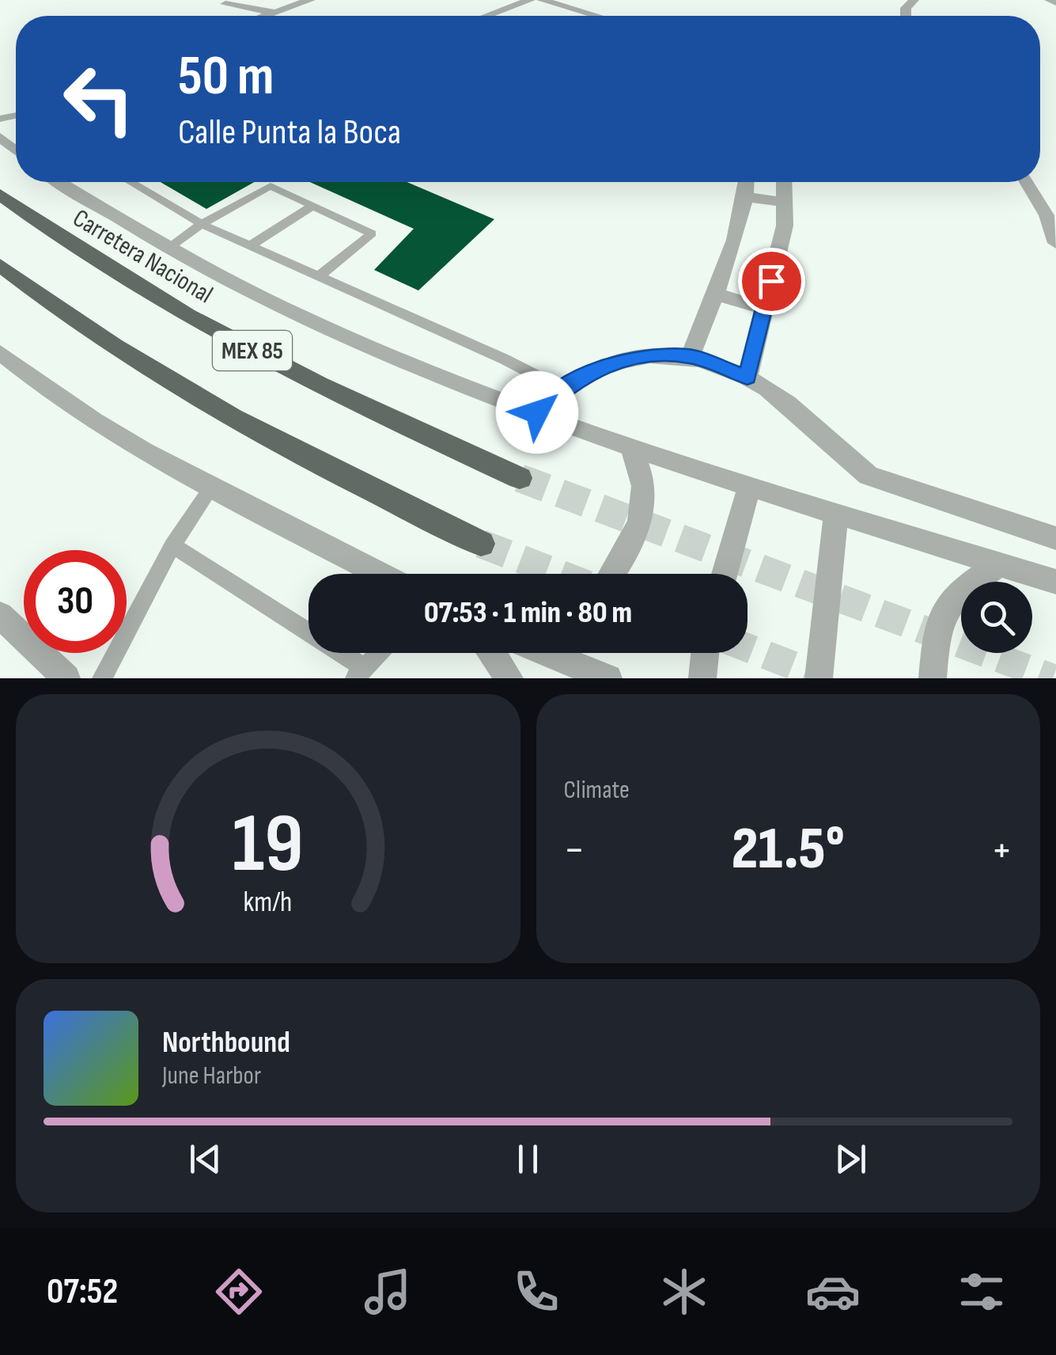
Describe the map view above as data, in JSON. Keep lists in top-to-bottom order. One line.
{"streets":{"highway":["Carretera Nacional","MEX 85"]},"page":{"turn":["50 m","Calle Punta la Boca"],"limit":"30","trip":"07:53 · 1 min · 80 m","tile":"Climate","heat":["−","21.5°","+"],"song":["Northbound","June Harbor"],"tabs":"07:52","gauge":["19","km/h"]}}
